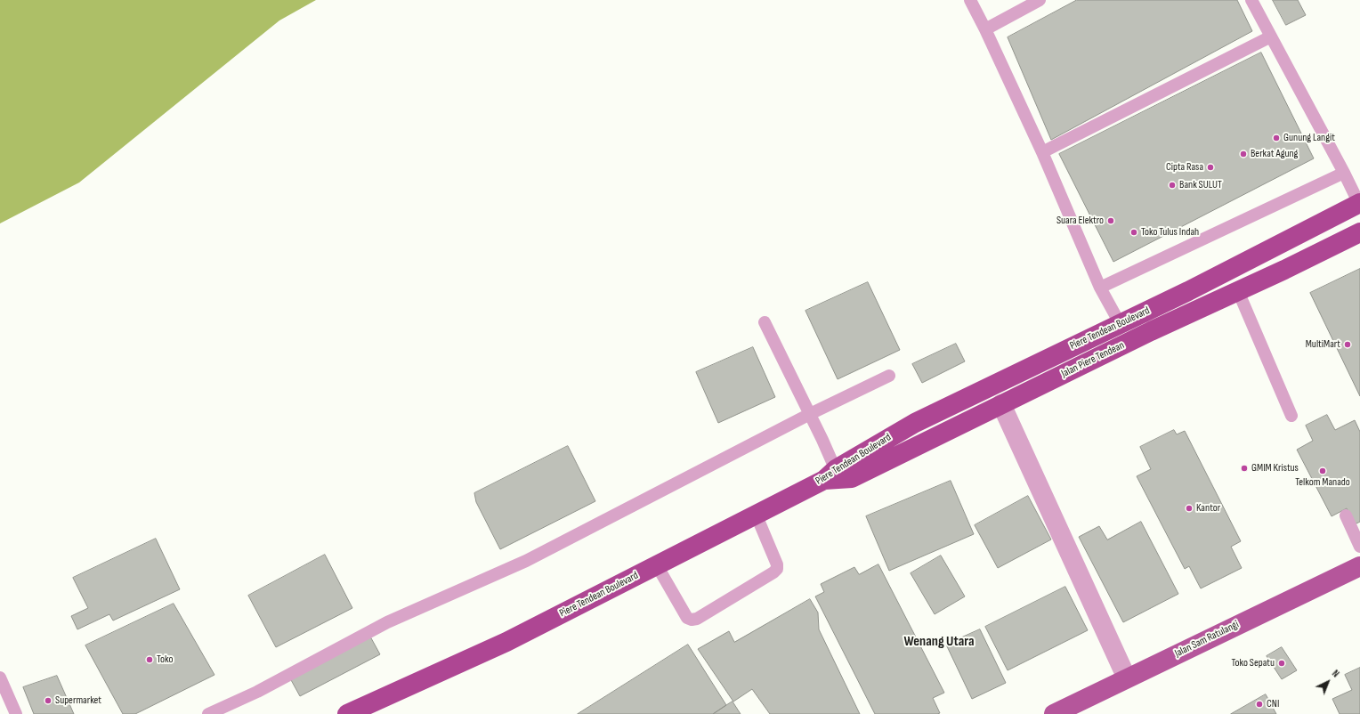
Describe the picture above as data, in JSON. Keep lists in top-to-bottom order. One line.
{"streets":{"highway":["Piere Tendean Boulevard","Jalan Piere Tendean"],"main road":["Jalan Sam Ratulangi"]},"crossings":[["Piere Tendean Boulevard","Jalan Piere Tendean"]],"districts":["Wenang Utara"],"places":["Gunung Langit","Berkat Agung","Cipta Rasa","Bank SULUT","Suara Elektro","Toko Tulus Indah","MultiMart","GMIM Kristus","Telkom Manado","Kantor","Toko","Toko Sepatu","Supermarket","CNI"],"north":"top right"}
